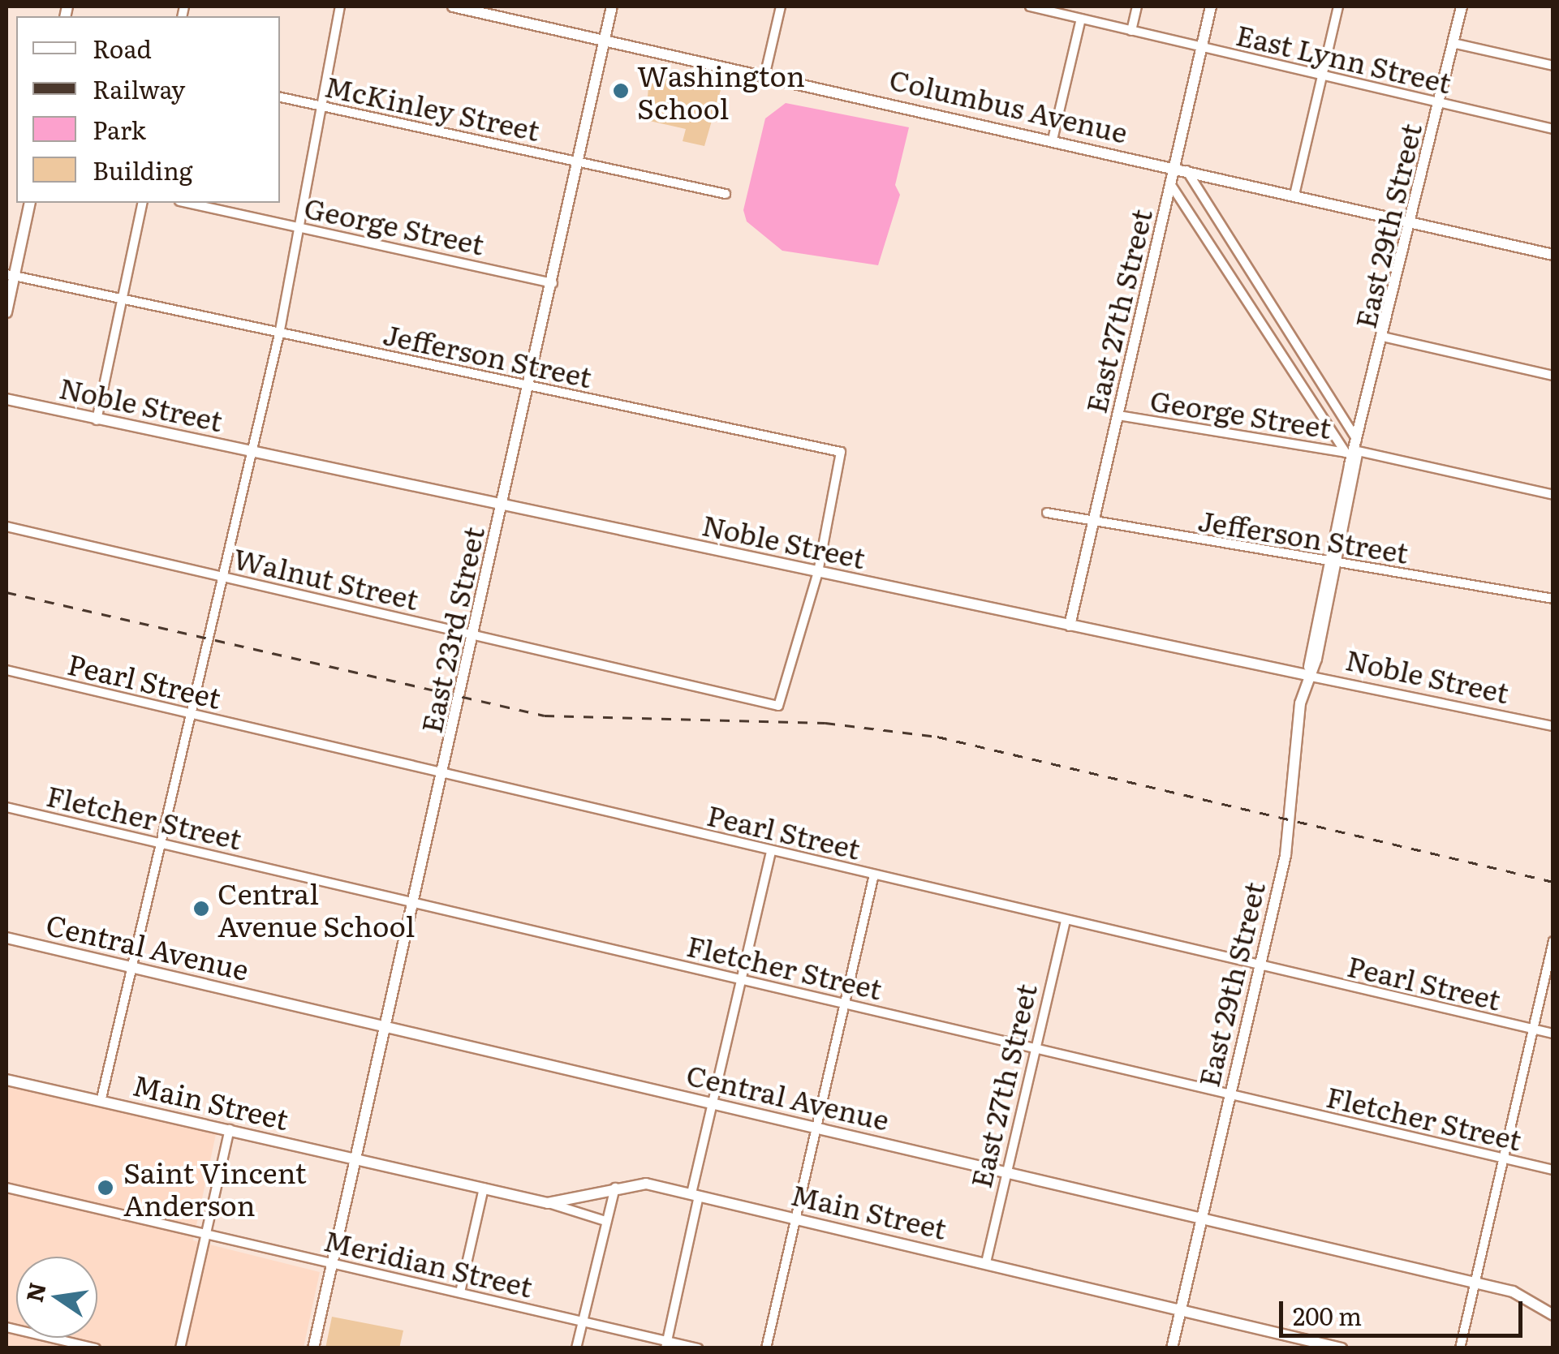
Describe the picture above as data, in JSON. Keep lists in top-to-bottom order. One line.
{"streets":{"street":["East Lynn Street","Columbus Avenue","McKinley Street","George Street","East 29th Street","East 27th Street","Jefferson Street","Noble Street","Walnut Street","East 23rd Street","Pearl Street","Fletcher Street","Central Avenue","Main Street","Meridian Street"]},"crossings":[["East Lynn Street","East 29th Street"],["East Lynn Street","East 27th Street"],["Columbus Avenue","East 29th Street"],["Columbus Avenue","East 27th Street"],["Columbus Avenue","East 23rd Street"],["McKinley Street","East 23rd Street"],["George Street","East 29th Street"],["George Street","East 27th Street"],["George Street","East 23rd Street"],["East 29th Street","Jefferson Street"],["East 29th Street","Noble Street"],["East 29th Street","Pearl Street"],["East 29th Street","Fletcher Street"],["East 29th Street","Central Avenue"],["East 29th Street","Main Street"],["East 27th Street","Jefferson Street"],["East 27th Street","Noble Street"],["East 27th Street","Pearl Street"],["East 27th Street","Fletcher Street"],["East 27th Street","Central Avenue"],["East 27th Street","Main Street"],["Jefferson Street","Noble Street"],["Jefferson Street","Walnut Street"],["Jefferson Street","East 23rd Street"],["Noble Street","Walnut Street"],["Noble Street","East 23rd Street"],["Walnut Street","East 23rd Street"],["East 23rd Street","Pearl Street"],["East 23rd Street","Fletcher Street"],["East 23rd Street","Central Avenue"],["East 23rd Street","Main Street"],["East 23rd Street","Meridian Street"]],"places":["Washington School","Central Avenue School","Saint Vincent Anderson"],"legend":["Road","Railway","Park","Building"],"scale_bar":"200 m","north":"left"}
